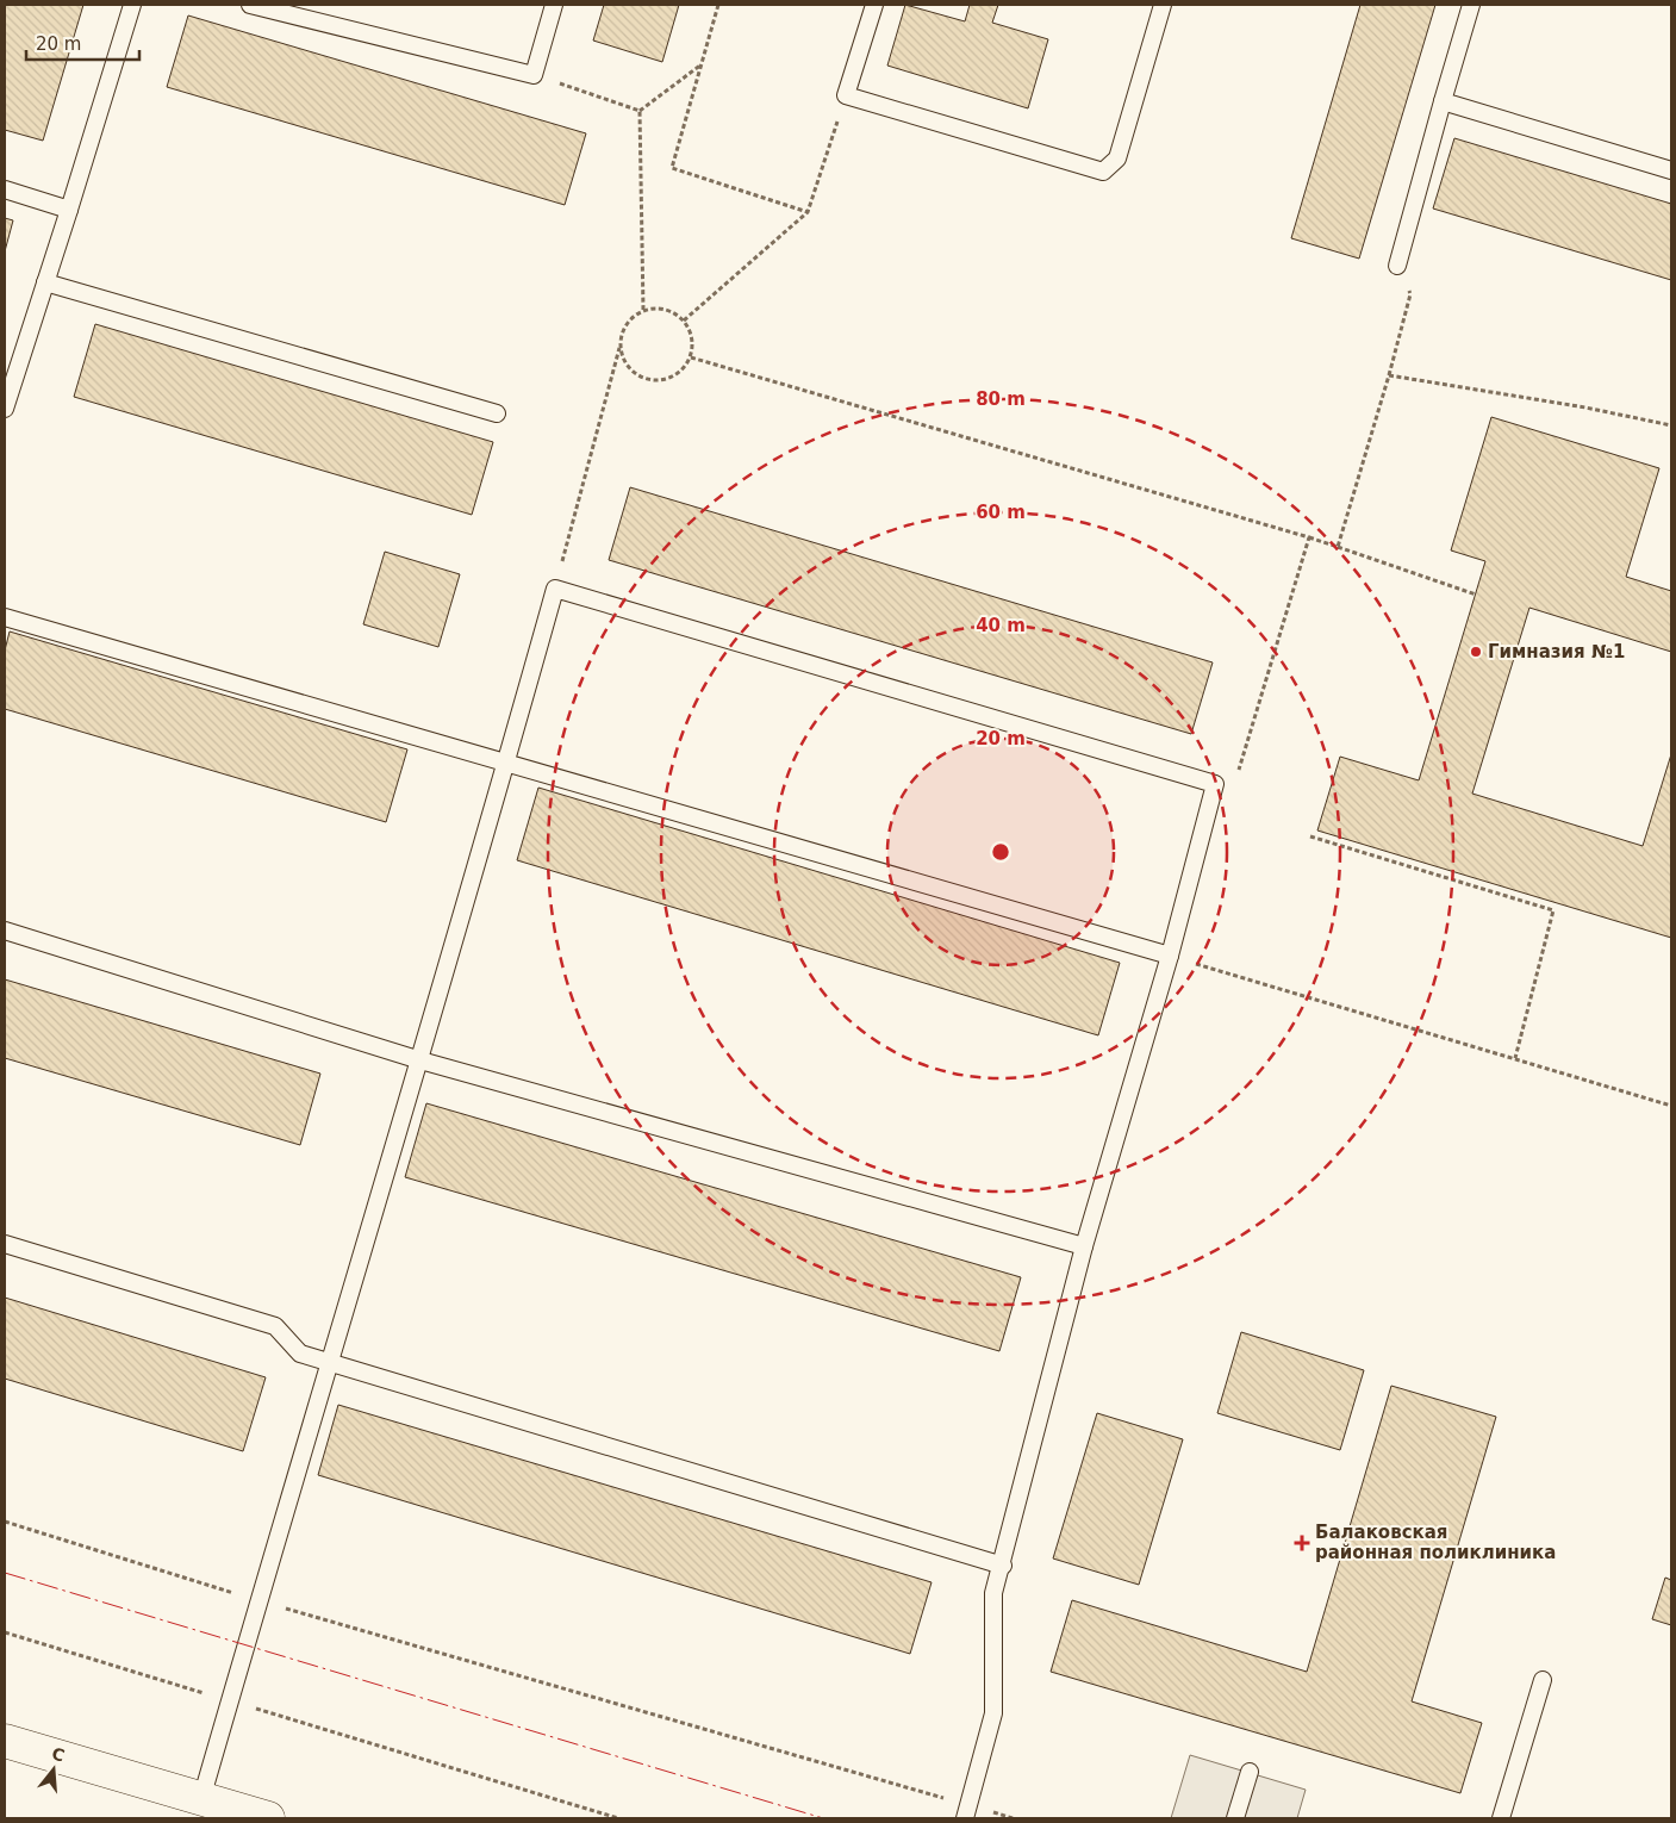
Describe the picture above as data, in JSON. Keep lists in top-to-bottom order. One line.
{"places":{"other":["Гимназия №1"],"health":["Балаковская районная поликлиника"]},"scale_bar":"20 m","north":"top","rings":["80 m","60 m","40 m","20 m"]}
